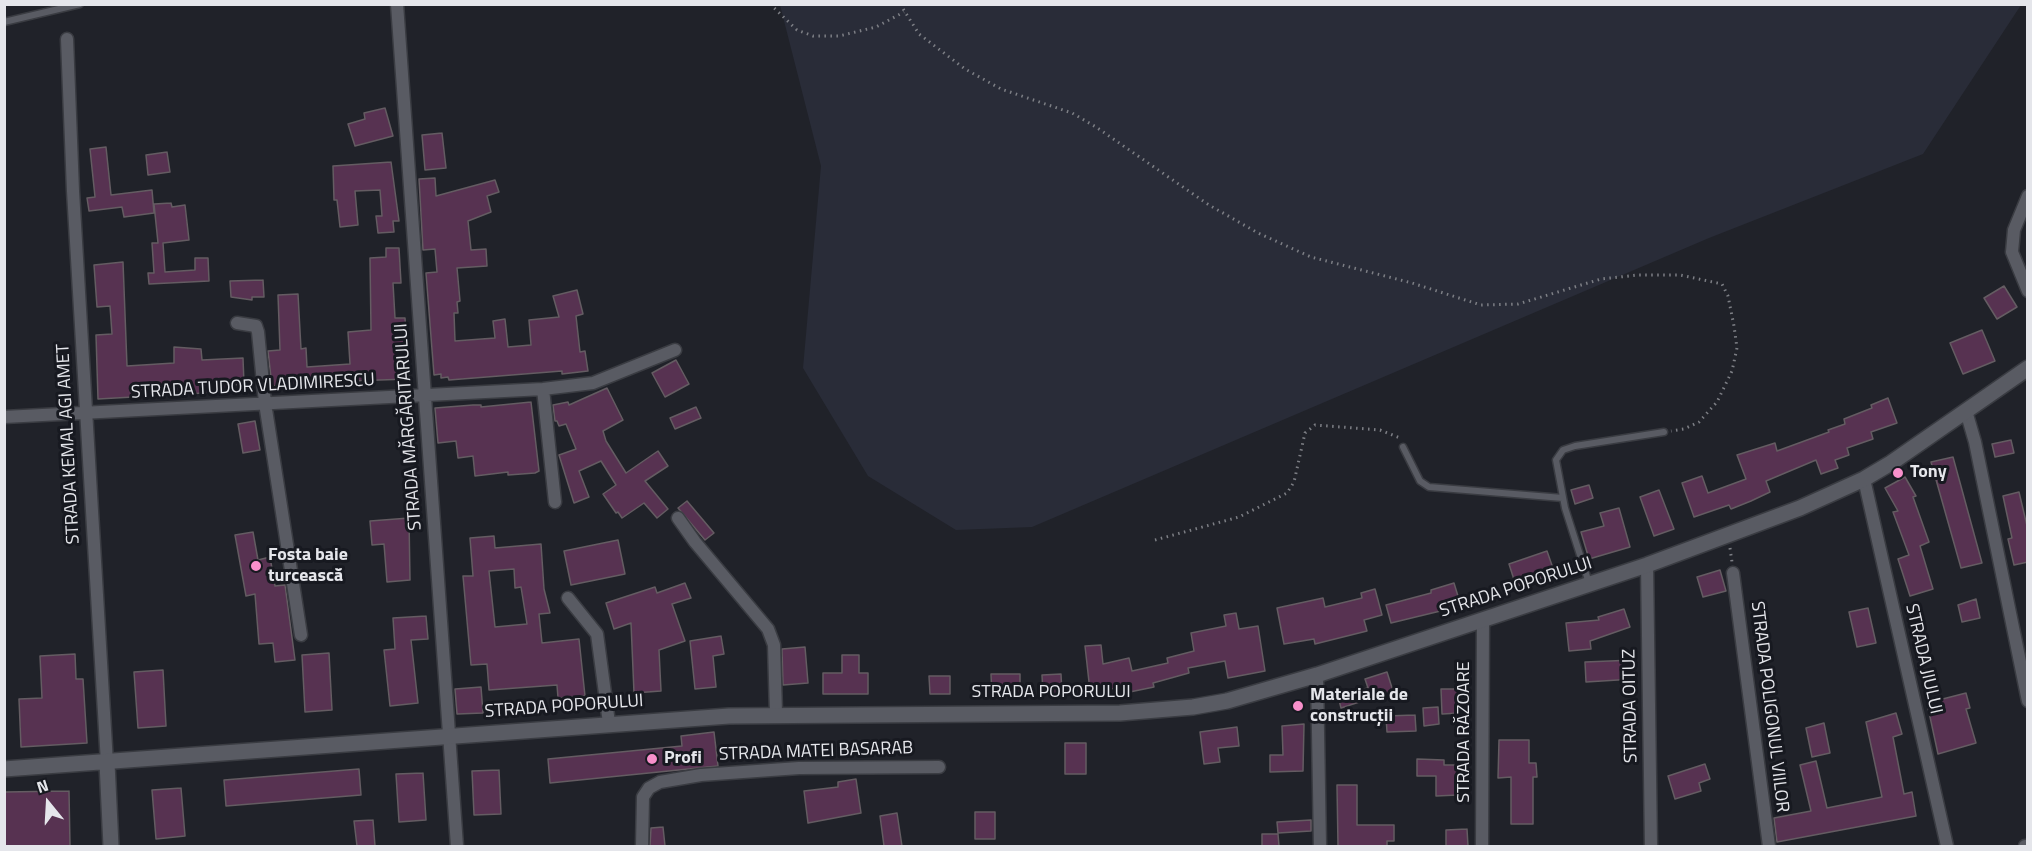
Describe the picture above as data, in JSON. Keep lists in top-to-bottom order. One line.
{"streets":{"street":["STRADA TUDOR VLADIMIRESCU","STRADA MĂRGĂRITARULUI","STRADA KEMAL AGI AMET","STRADA POPORULUI","STRADA JIULUI","STRADA OITUZ","STRADA POLIGONUL VIILOR","STRADA RĂZOARE","STRADA MATEI BASARAB"]},"crossings":[["STRADA TUDOR VLADIMIRESCU","STRADA MĂRGĂRITARULUI"],["STRADA TUDOR VLADIMIRESCU","STRADA KEMAL AGI AMET"],["STRADA MĂRGĂRITARULUI","STRADA POPORULUI"],["STRADA KEMAL AGI AMET","STRADA POPORULUI"],["STRADA POPORULUI","STRADA JIULUI"],["STRADA POPORULUI","STRADA OITUZ"],["STRADA POPORULUI","STRADA RĂZOARE"]],"places":["Tony","Fosta baie turcească","Materiale de construcții","Profi"],"north":"top"}
